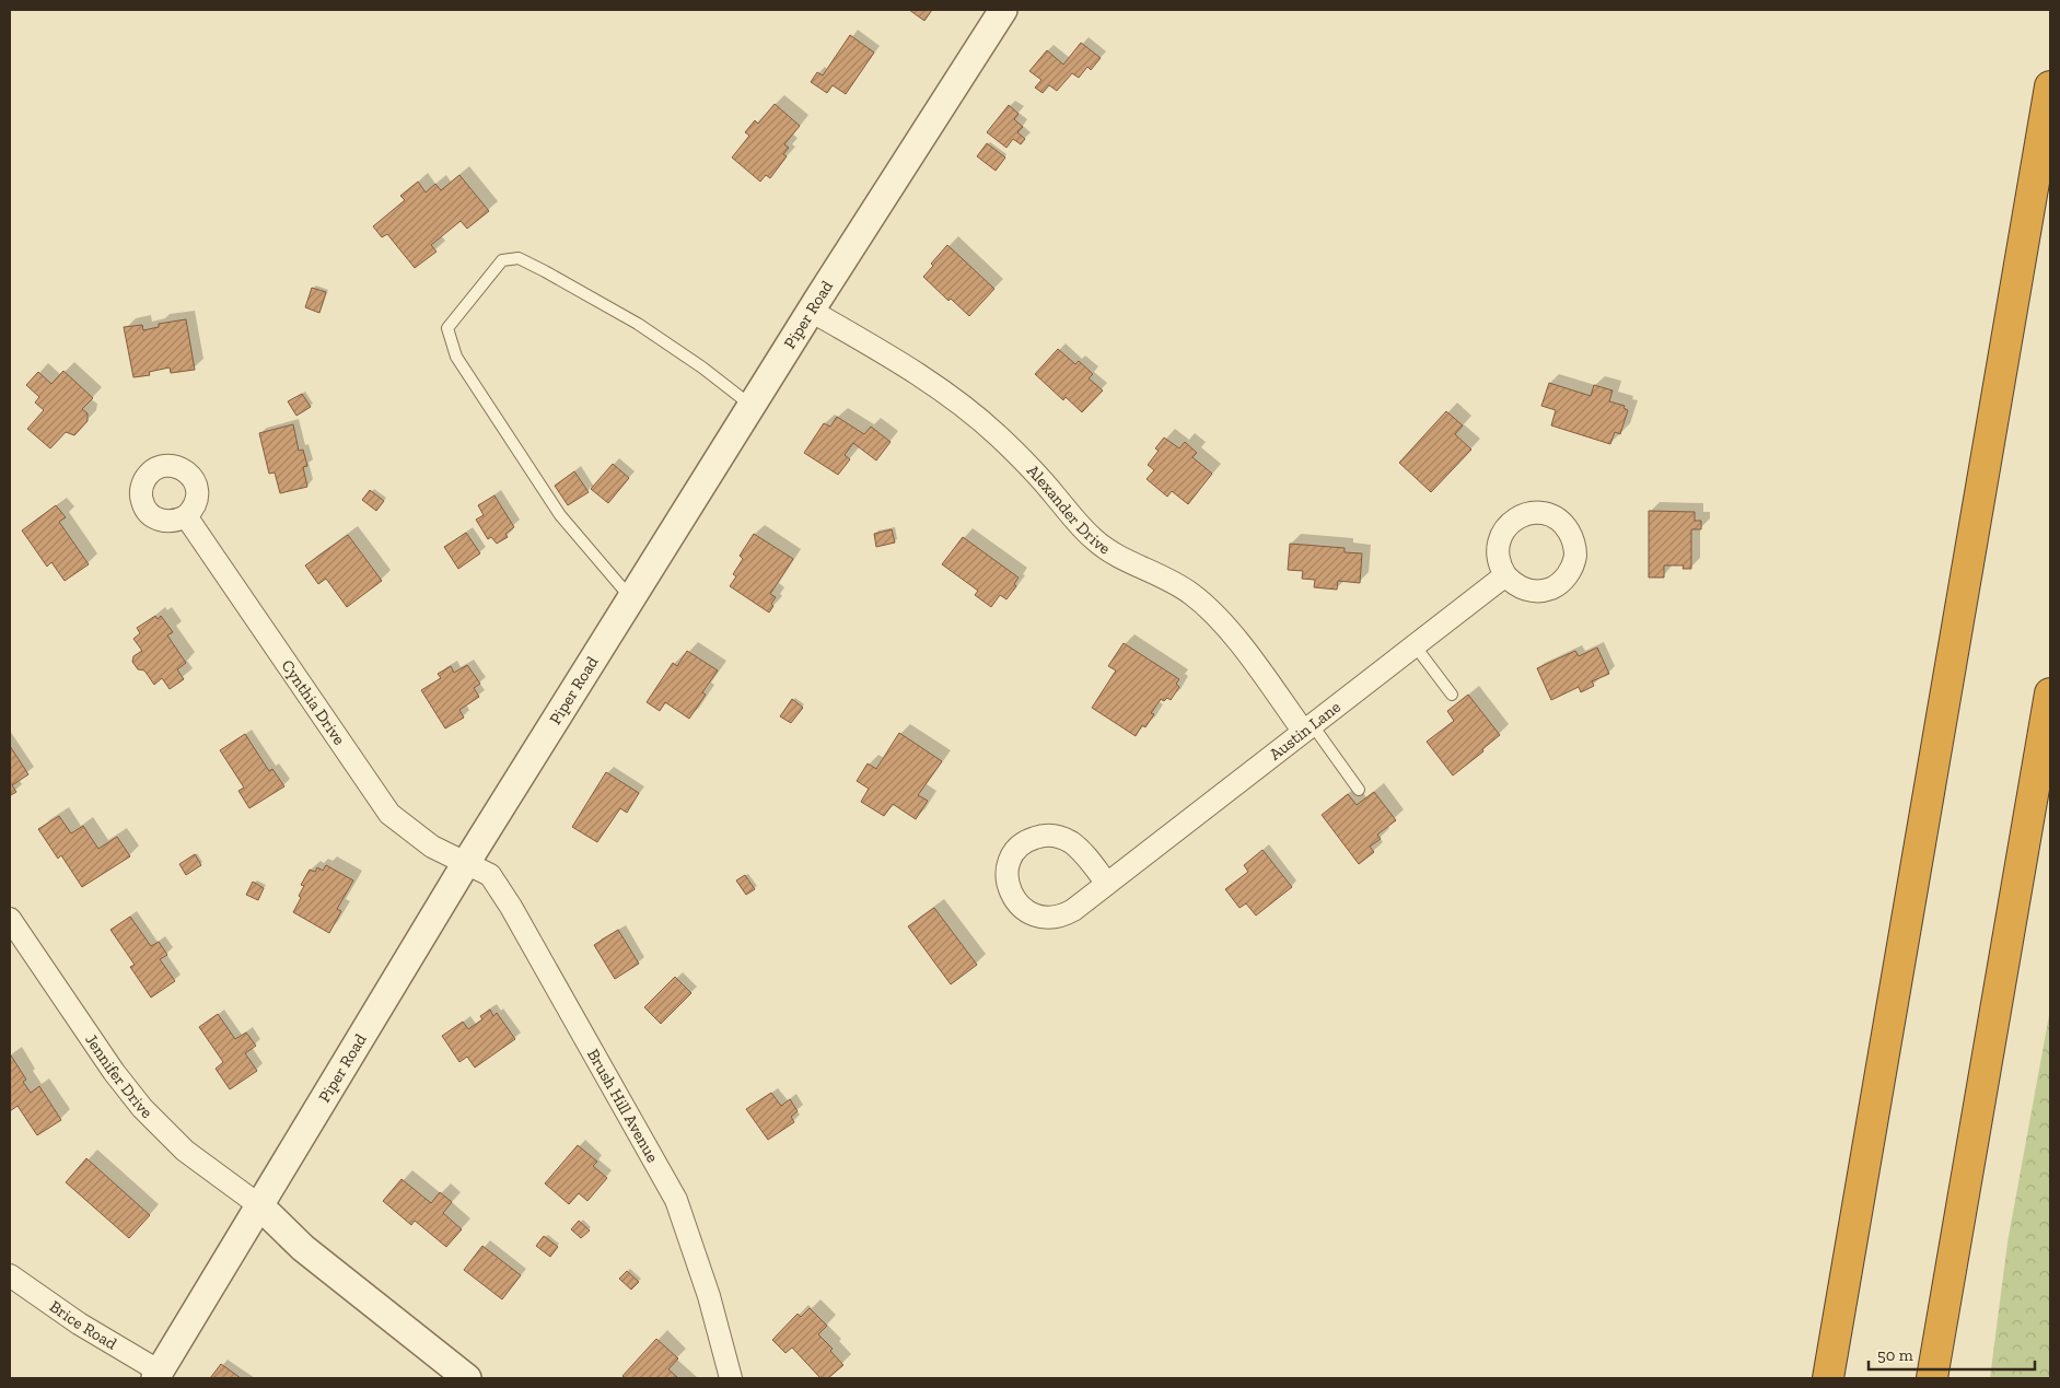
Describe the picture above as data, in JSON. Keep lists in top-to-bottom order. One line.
{"streets":{"street":["Piper Road","Alexander Drive","Cynthia Drive","Austin Lane","Jennifer Drive","Brush Hill Avenue","Brice Road"]},"crossings":[["Piper Road","Alexander Drive"],["Piper Road","Cynthia Drive"],["Piper Road","Jennifer Drive"],["Piper Road","Brush Hill Avenue"],["Piper Road","Brice Road"],["Alexander Drive","Austin Lane"],["Cynthia Drive","Brush Hill Avenue"]],"scale_bar":"50 m"}
